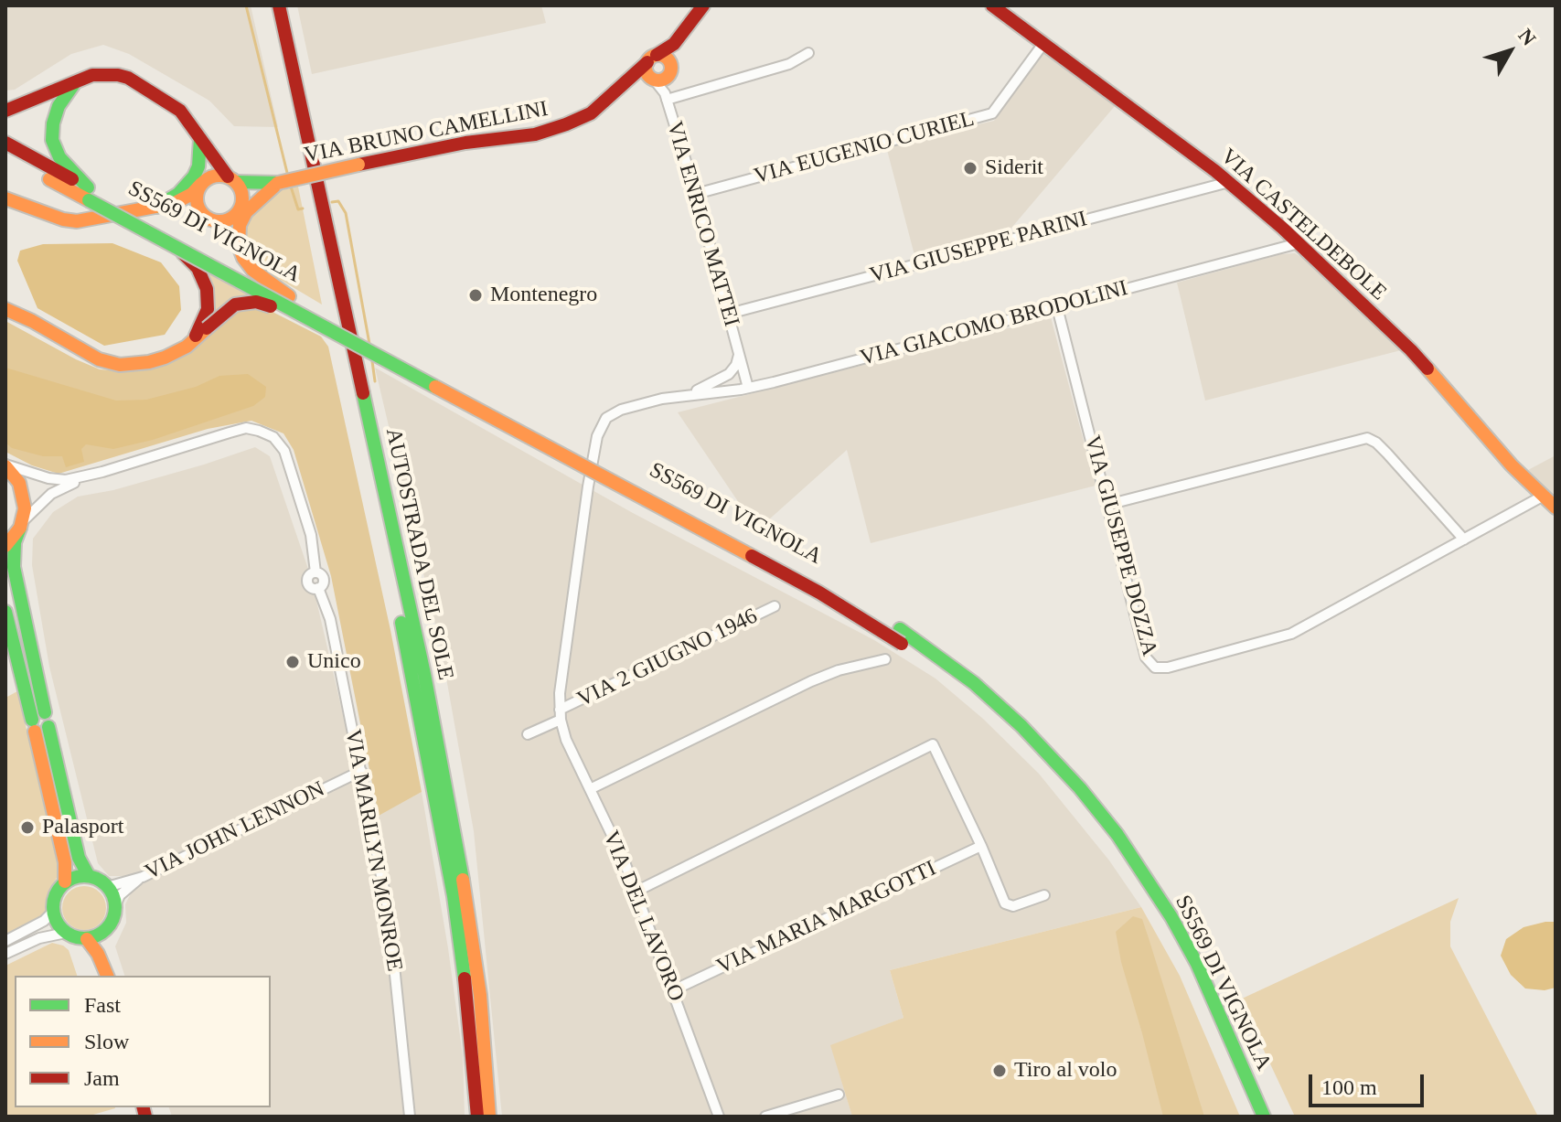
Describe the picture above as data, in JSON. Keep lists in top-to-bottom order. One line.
{"streets":{"main road":["VIA BRUNO CAMELLINI","VIA CASTELDEBOLE","SS569 DI VIGNOLA","AUTOSTRADA DEL SOLE"],"street":["VIA EUGENIO CURIEL","VIA ENRICO MATTEI","VIA GIUSEPPE PARINI","VIA GIACOMO BRODOLINI","VIA GIUSEPPE DOZZA","VIA 2 GIUGNO 1946","VIA JOHN LENNON","VIA MARILYN MONROE","VIA DEL LAVORO","VIA MARIA MARGOTTI"]},"crossings":[["VIA BRUNO CAMELLINI","VIA ENRICO MATTEI"],["VIA EUGENIO CURIEL","VIA ENRICO MATTEI"],["VIA EUGENIO CURIEL","VIA CASTELDEBOLE"],["VIA ENRICO MATTEI","VIA GIUSEPPE PARINI"],["VIA ENRICO MATTEI","VIA GIACOMO BRODOLINI"],["VIA CASTELDEBOLE","VIA GIUSEPPE PARINI"],["VIA CASTELDEBOLE","VIA GIACOMO BRODOLINI"],["VIA CASTELDEBOLE","VIA GIUSEPPE DOZZA"],["VIA GIACOMO BRODOLINI","VIA GIUSEPPE DOZZA"],["VIA GIACOMO BRODOLINI","VIA DEL LAVORO"],["VIA 2 GIUGNO 1946","VIA DEL LAVORO"],["VIA JOHN LENNON","VIA MARILYN MONROE"],["VIA DEL LAVORO","VIA MARIA MARGOTTI"]],"places":["Siderit","Montenegro","Unico","Palasport","Tiro al volo"],"legend":["Fast","Slow","Jam"],"scale_bar":"100 m","north":"top right"}
